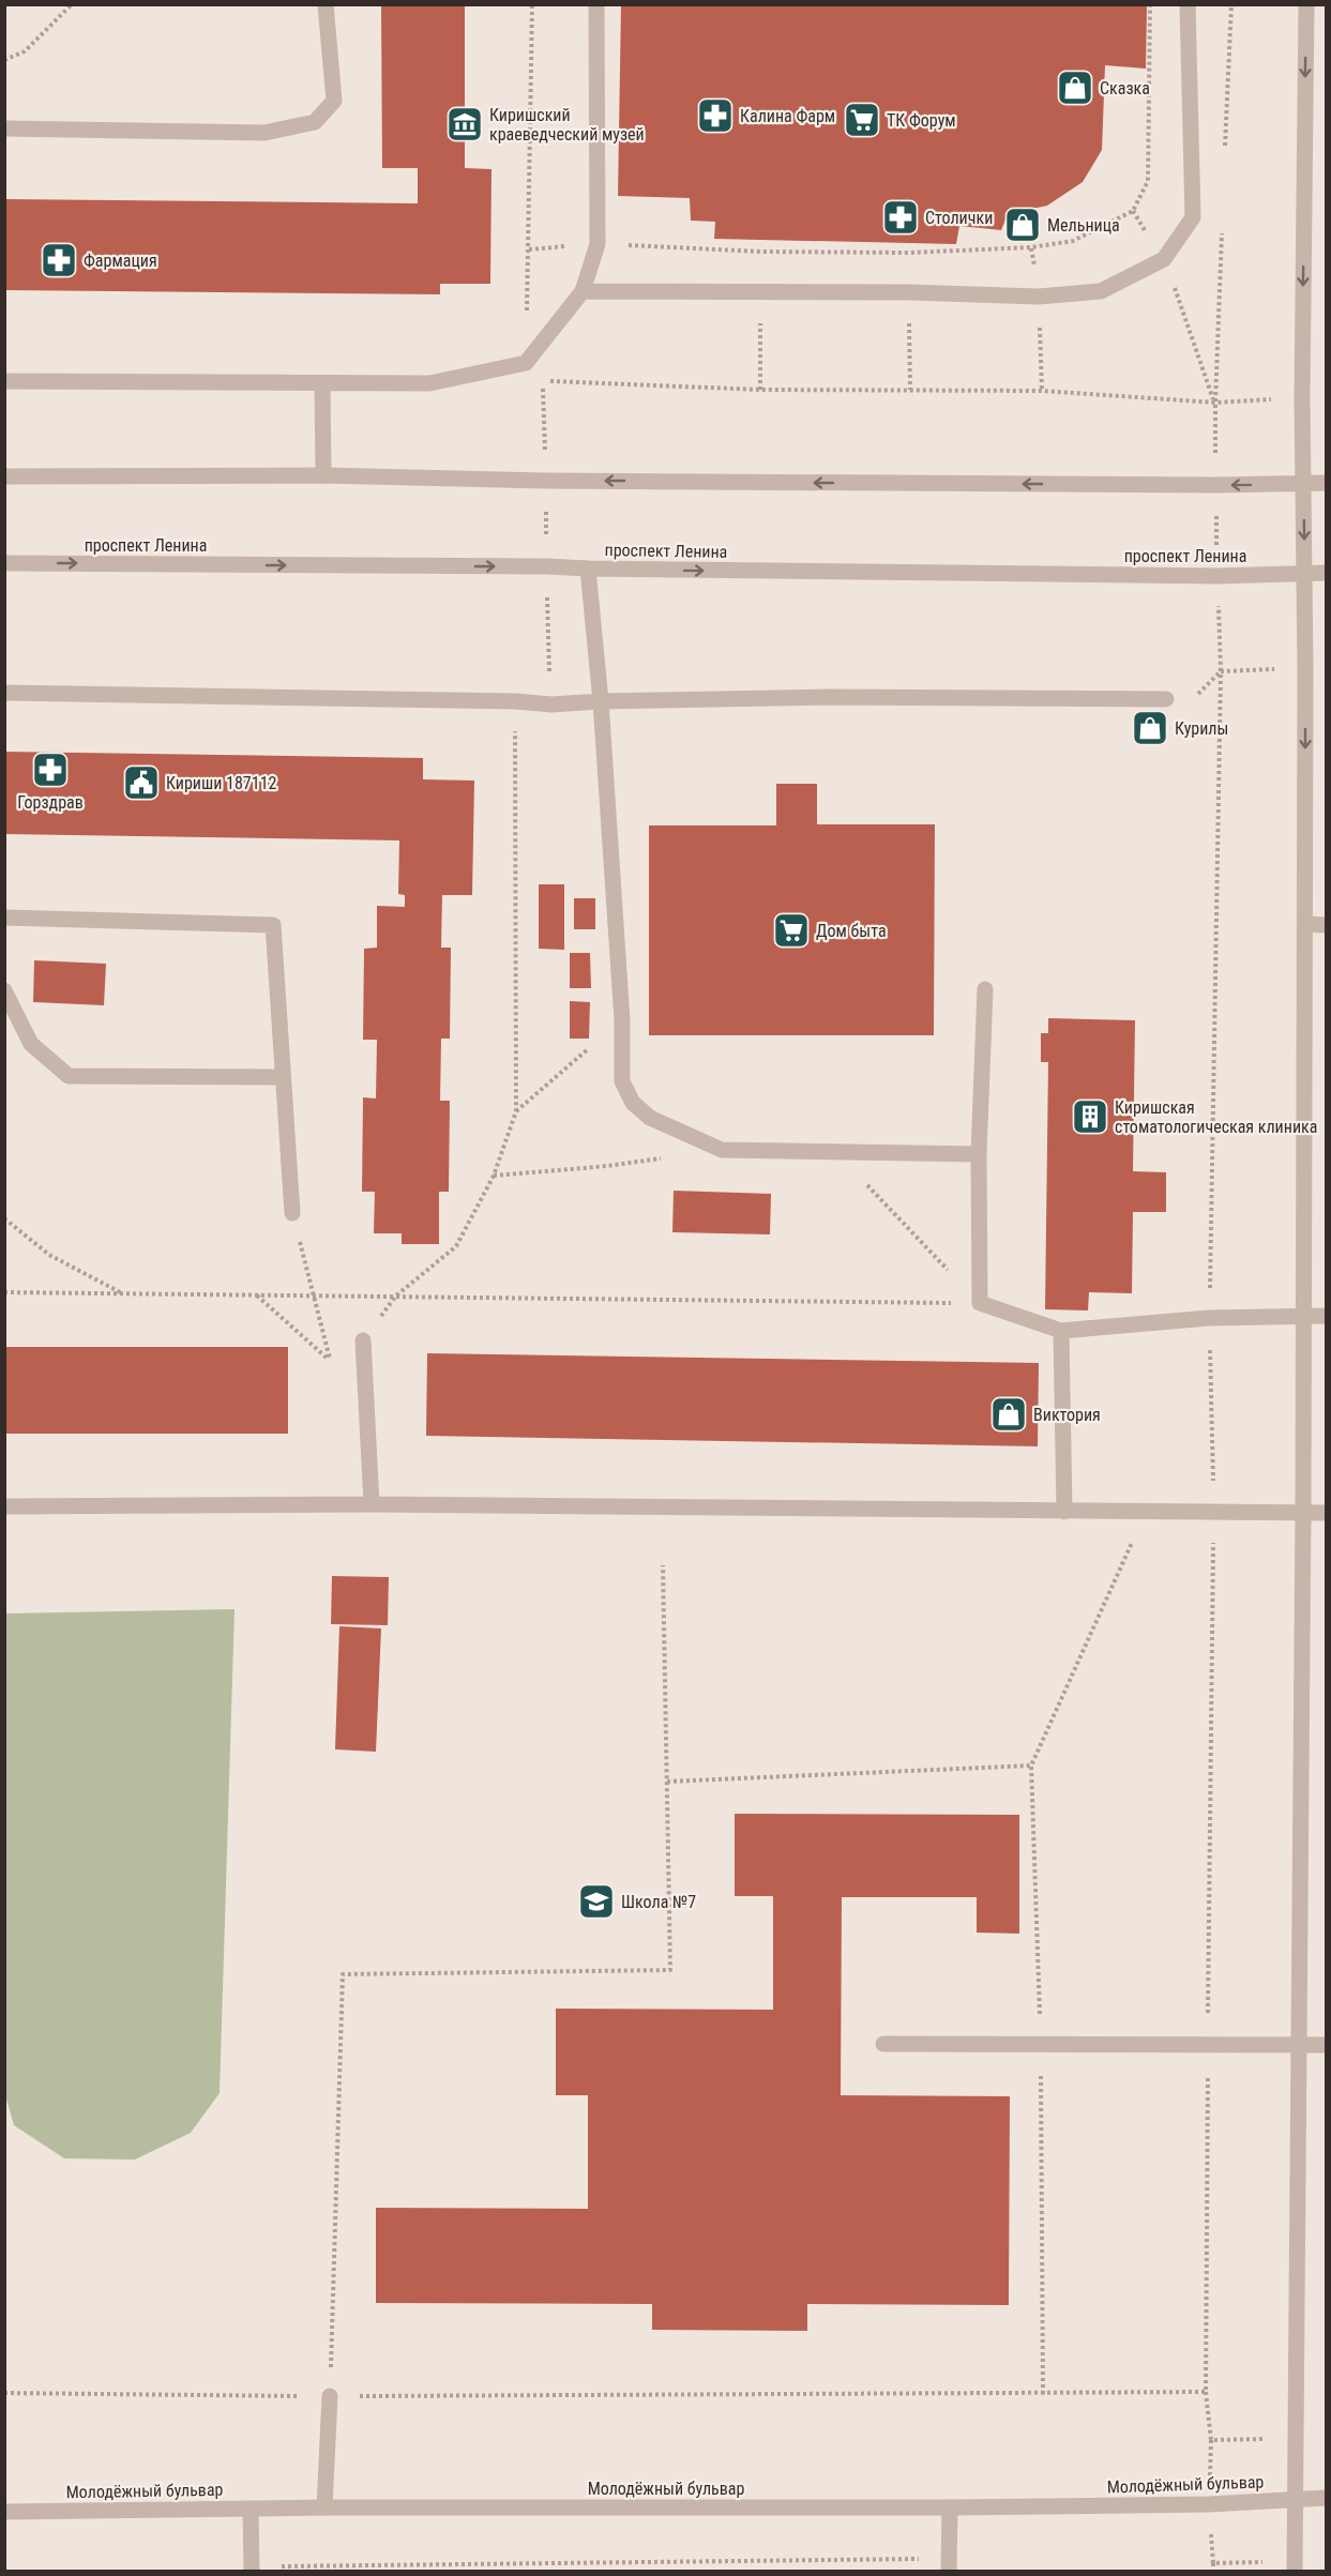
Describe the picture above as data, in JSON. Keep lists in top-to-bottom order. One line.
{"streets":{"street":["проспект Ленина","Молодёжный бульвар"]},"places":{"shop":["Сказка","Мельница","Курилы","Виктория"],"pharmacy":["Калина Фарм","Столички","Фармация","Горздрав"],"supermarket":["ТК Форум","Дом быта"],"museum":["Киришский краеведческий музей"],"public building":["Кириши 187112"],"building":["Киришская стоматологическая клиника"],"school or university":["Школа №7"]}}
